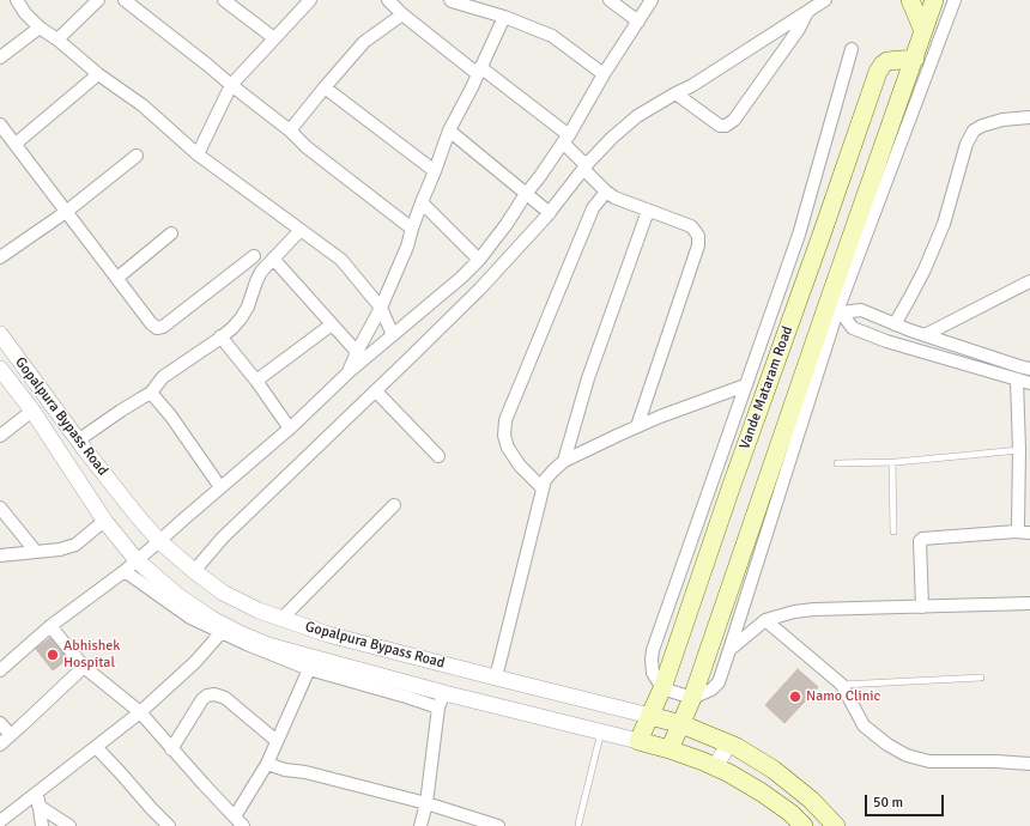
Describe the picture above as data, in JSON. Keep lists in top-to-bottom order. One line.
{"streets":{"main road":["Vande Mataram Road","Gopalpura Bypass Road"]},"crossings":[["Vande Mataram Road","Gopalpura Bypass Road"]],"places":["Abhishek Hospital","Namo Clinic"],"scale_bar":"50 m"}
